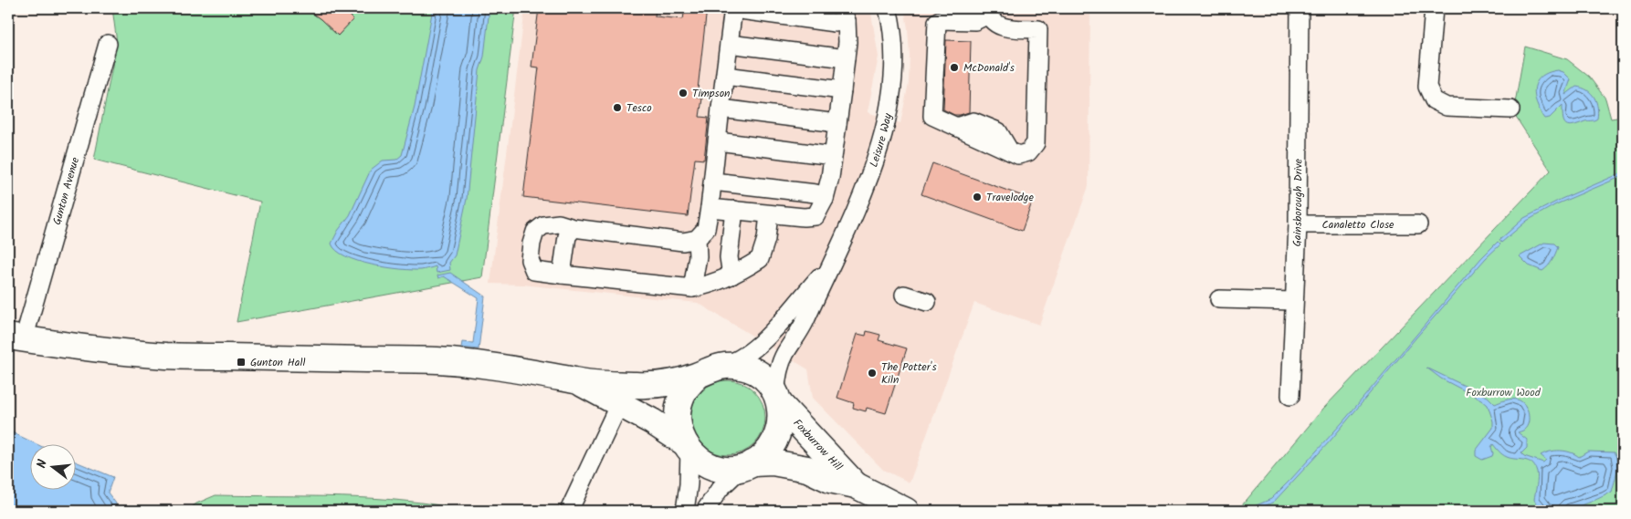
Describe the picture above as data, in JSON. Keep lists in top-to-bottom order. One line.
{"streets":{"highway":["Foxburrow Hill"],"street":["Leisure Way","Gunton Avenue","Gainsborough Drive","Canaletto Close"]},"crossings":[["Leisure Way","Foxburrow Hill"],["Gainsborough Drive","Canaletto Close"]],"parks":["Foxburrow Wood"],"places":{"other":["McDonald's","Timpson","Tesco","Travelodge","The Potter's Kiln"],"transit":["Gunton Hall"]},"north":"left"}
